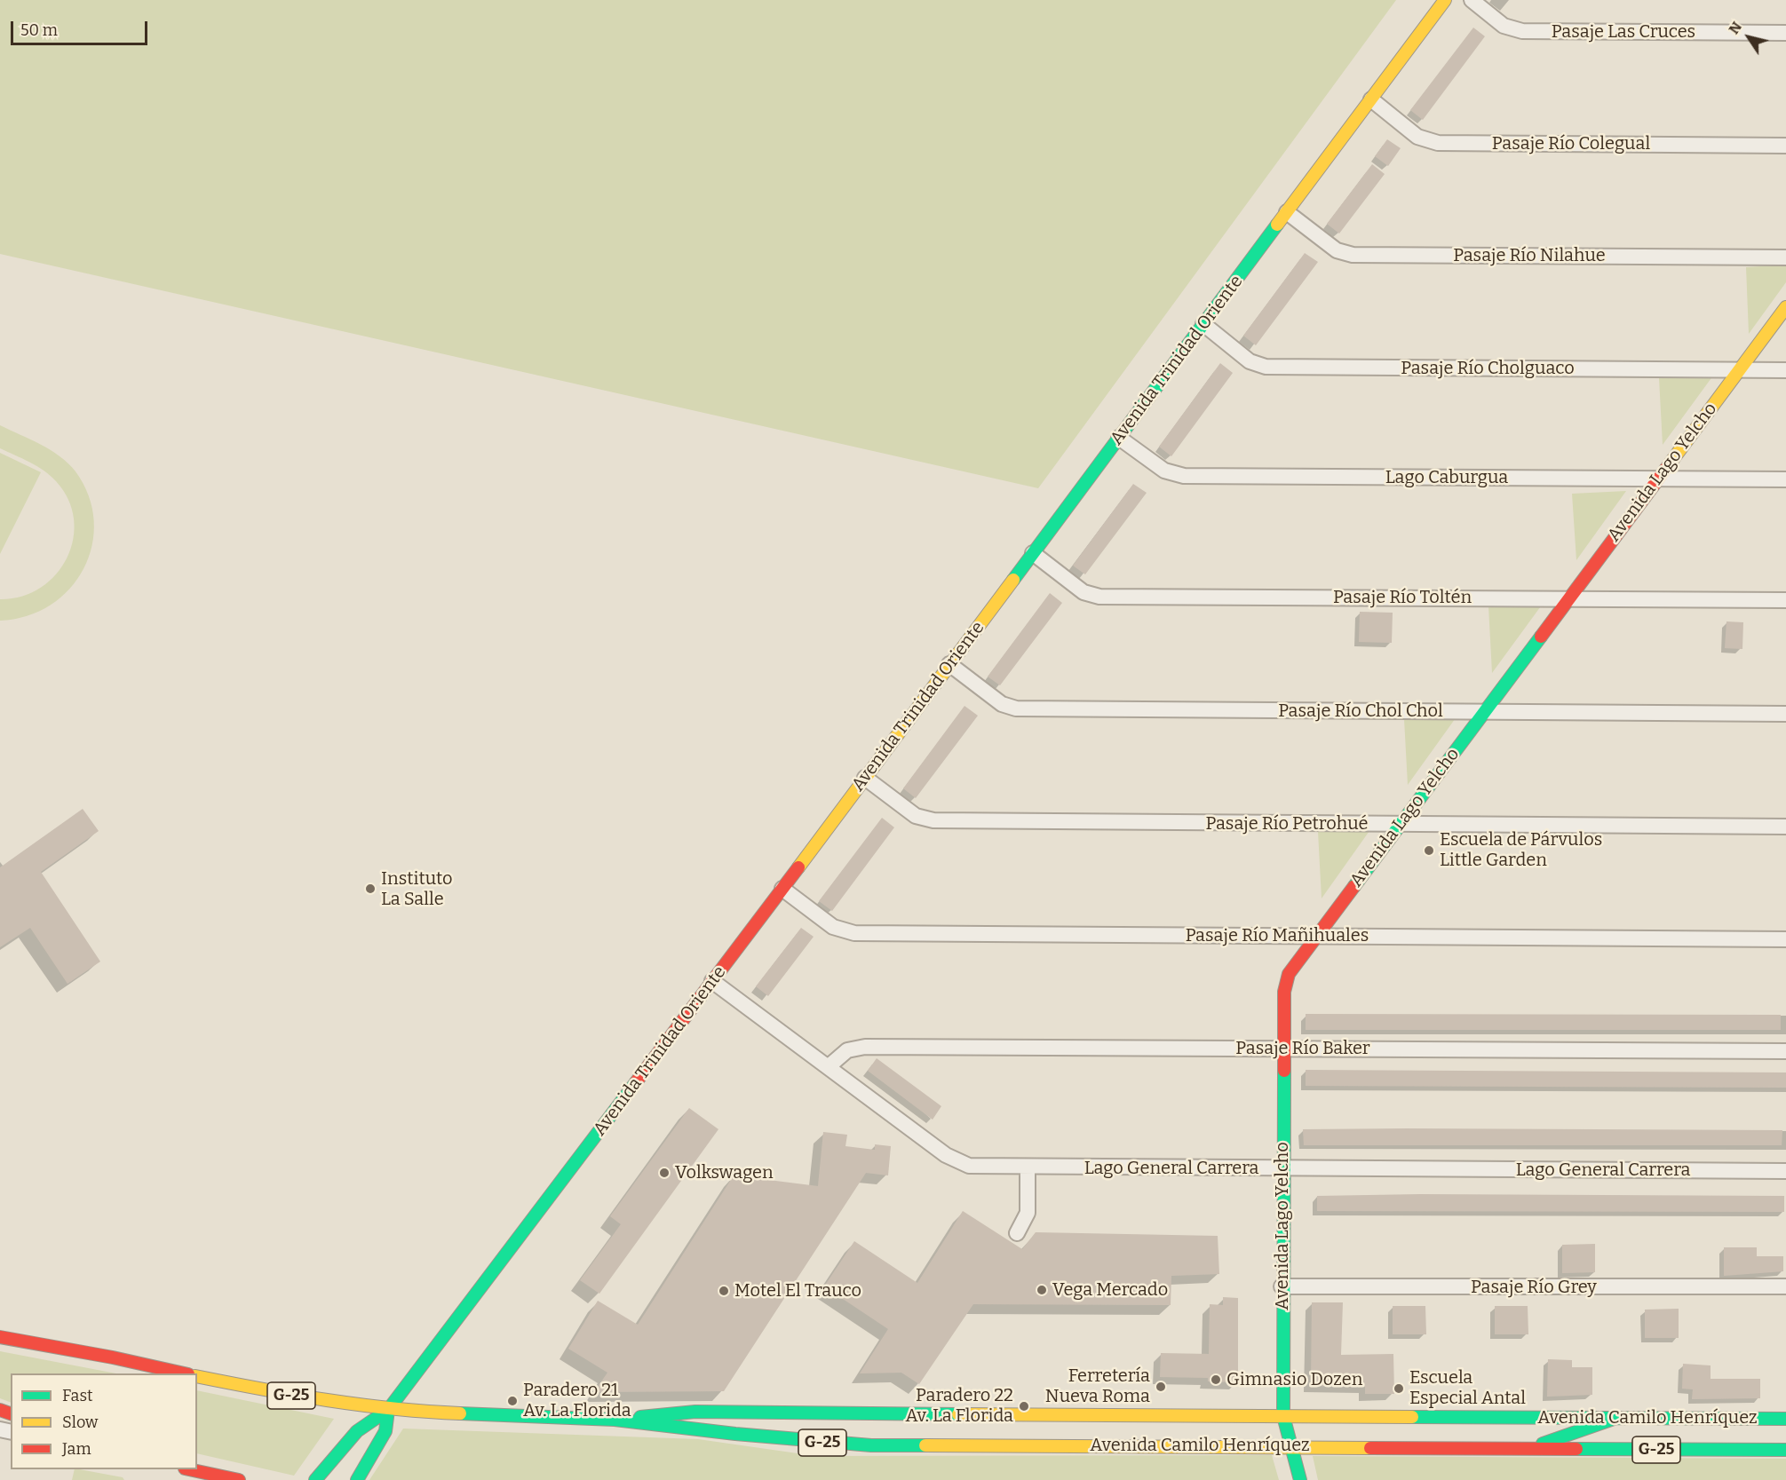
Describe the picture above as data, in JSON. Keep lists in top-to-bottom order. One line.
{"streets":{"street":["Pasaje Las Cruces","Pasaje Río Colegual","Pasaje Río Nilahue","Avenida Trinidad Oriente","Pasaje Río Cholguaco","Avenida Lago Yelcho","Lago Caburgua","Pasaje Río Toltén","Pasaje Río Chol Chol","Pasaje Río Petrohué","Pasaje Río Mañihuales","Pasaje Río Baker","Lago General Carrera","Pasaje Río Grey","G-25","Avenida Camilo Henríquez"]},"crossings":[["Pasaje Río Colegual","Avenida Trinidad Oriente"],["Pasaje Río Nilahue","Avenida Trinidad Oriente"],["Avenida Trinidad Oriente","Pasaje Río Cholguaco"],["Avenida Trinidad Oriente","Lago Caburgua"],["Avenida Trinidad Oriente","Pasaje Río Toltén"],["Avenida Trinidad Oriente","Pasaje Río Chol Chol"],["Avenida Trinidad Oriente","Pasaje Río Petrohué"],["Avenida Trinidad Oriente","Pasaje Río Mañihuales"],["Avenida Trinidad Oriente","Lago General Carrera"],["Avenida Trinidad Oriente","G-25"],["Avenida Trinidad Oriente","Avenida Camilo Henríquez"],["Pasaje Río Cholguaco","Avenida Lago Yelcho"],["Avenida Lago Yelcho","Lago Caburgua"],["Avenida Lago Yelcho","Pasaje Río Toltén"],["Avenida Lago Yelcho","Pasaje Río Chol Chol"],["Avenida Lago Yelcho","Pasaje Río Petrohué"],["Avenida Lago Yelcho","Pasaje Río Mañihuales"],["Avenida Lago Yelcho","Pasaje Río Baker"],["Avenida Lago Yelcho","Lago General Carrera"],["Avenida Lago Yelcho","Pasaje Río Grey"],["Avenida Lago Yelcho","Avenida Camilo Henríquez"],["Pasaje Río Baker","Lago General Carrera"],["G-25","Avenida Camilo Henríquez"]],"places":["Escuela de Párvulos Little Garden","Instituto La Salle","Volkswagen","Vega Mercado","Motel El Trauco","Gimnasio Dozen","Ferretería Nueva Roma","Escuela Especial Antal","Paradero 21 Av. La Florida","Paradero 22 Av. La Florida"],"legend":["Fast","Slow","Jam"],"scale_bar":"50 m","north":"top left"}
